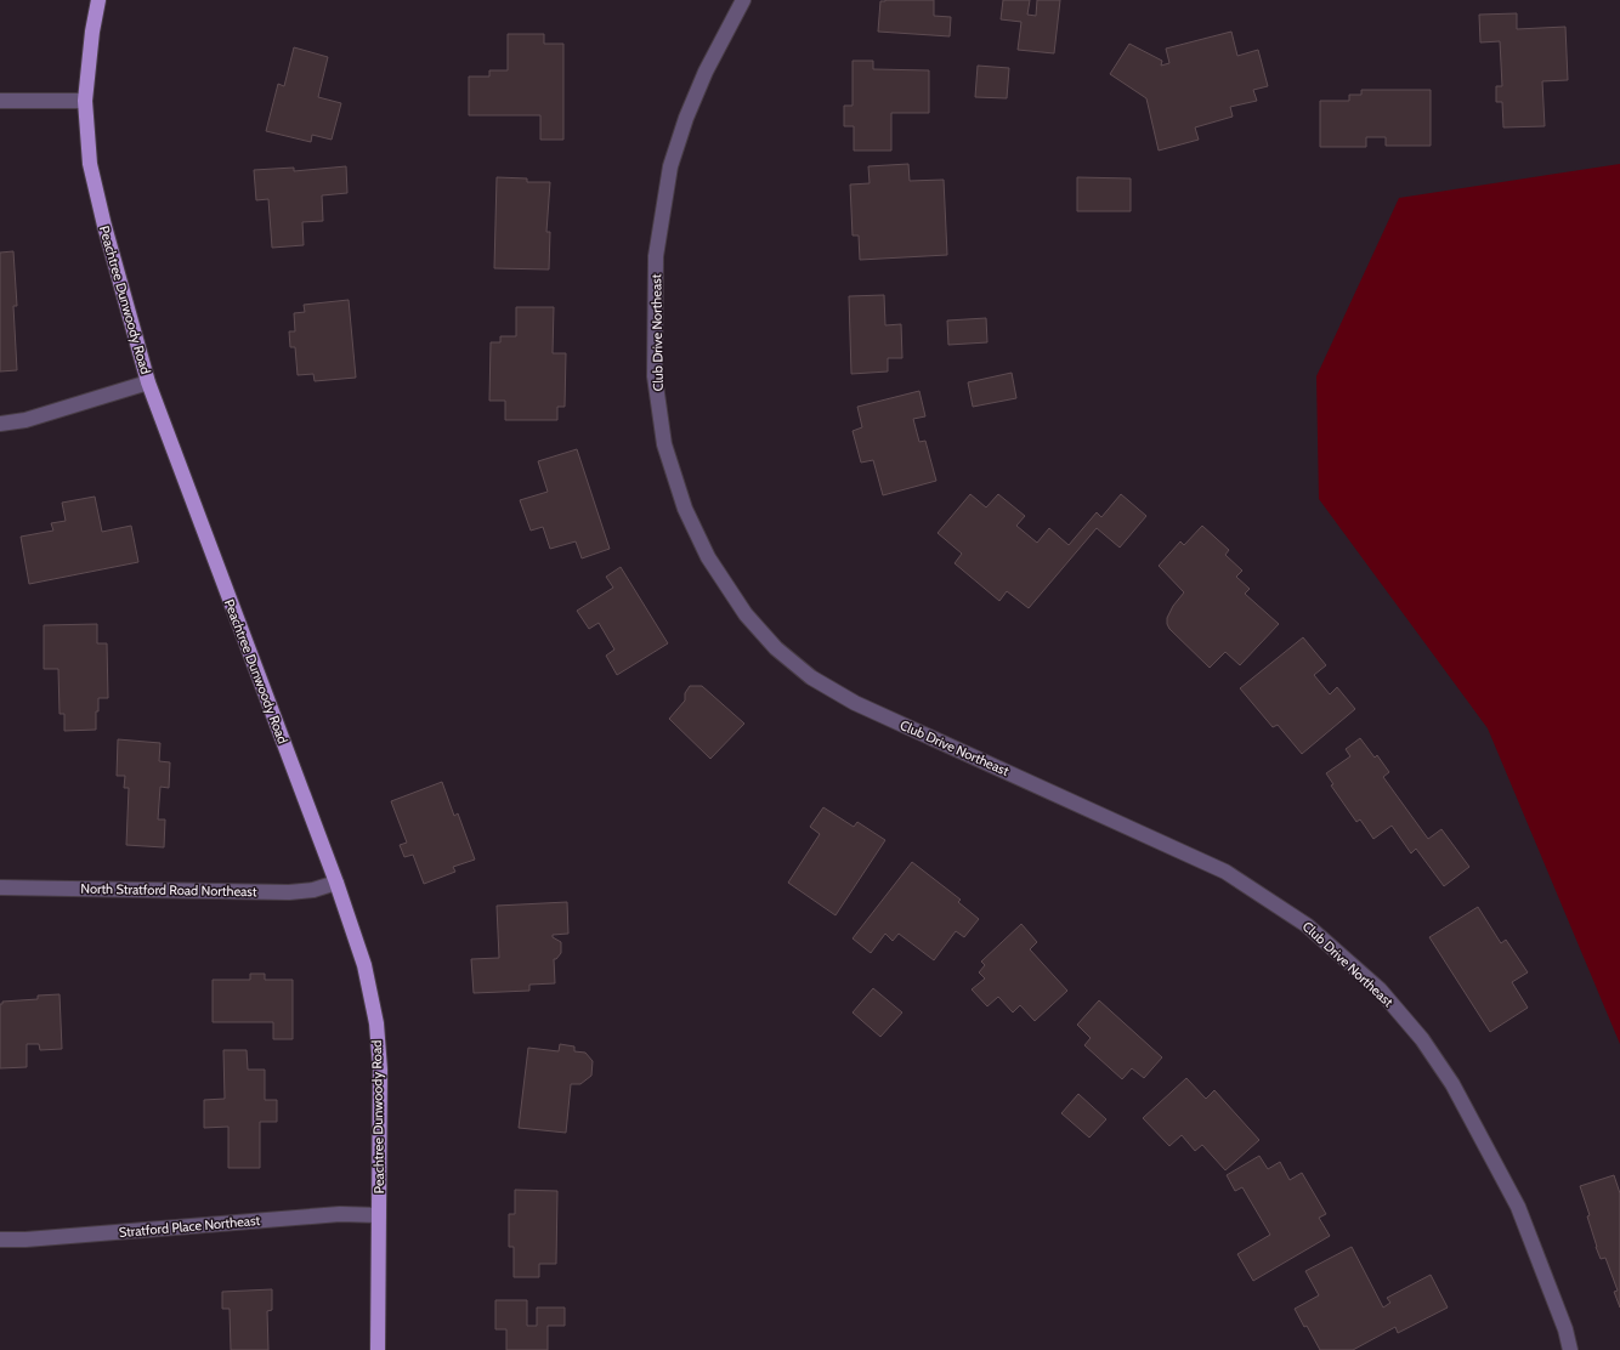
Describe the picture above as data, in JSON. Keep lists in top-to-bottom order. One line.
{"streets":{"main road":["Peachtree Dunwoody Road"],"street":["Club Drive Northeast","North Stratford Road Northeast","Stratford Place Northeast"]},"crossings":[["Peachtree Dunwoody Road","North Stratford Road Northeast"],["Peachtree Dunwoody Road","Stratford Place Northeast"]]}
